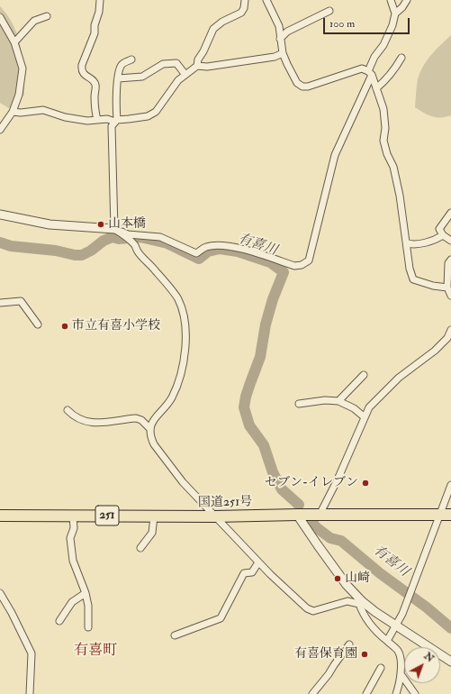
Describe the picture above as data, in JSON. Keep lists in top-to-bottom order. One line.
{"streets":{"highway":["国道251号","251"]},"districts":["有喜町"],"water":["有喜川"],"places":["山本橋","市立有喜小学校","セブン-イレブン","山崎","有喜保育園"],"scale_bar":"100 m","north":"top right"}
